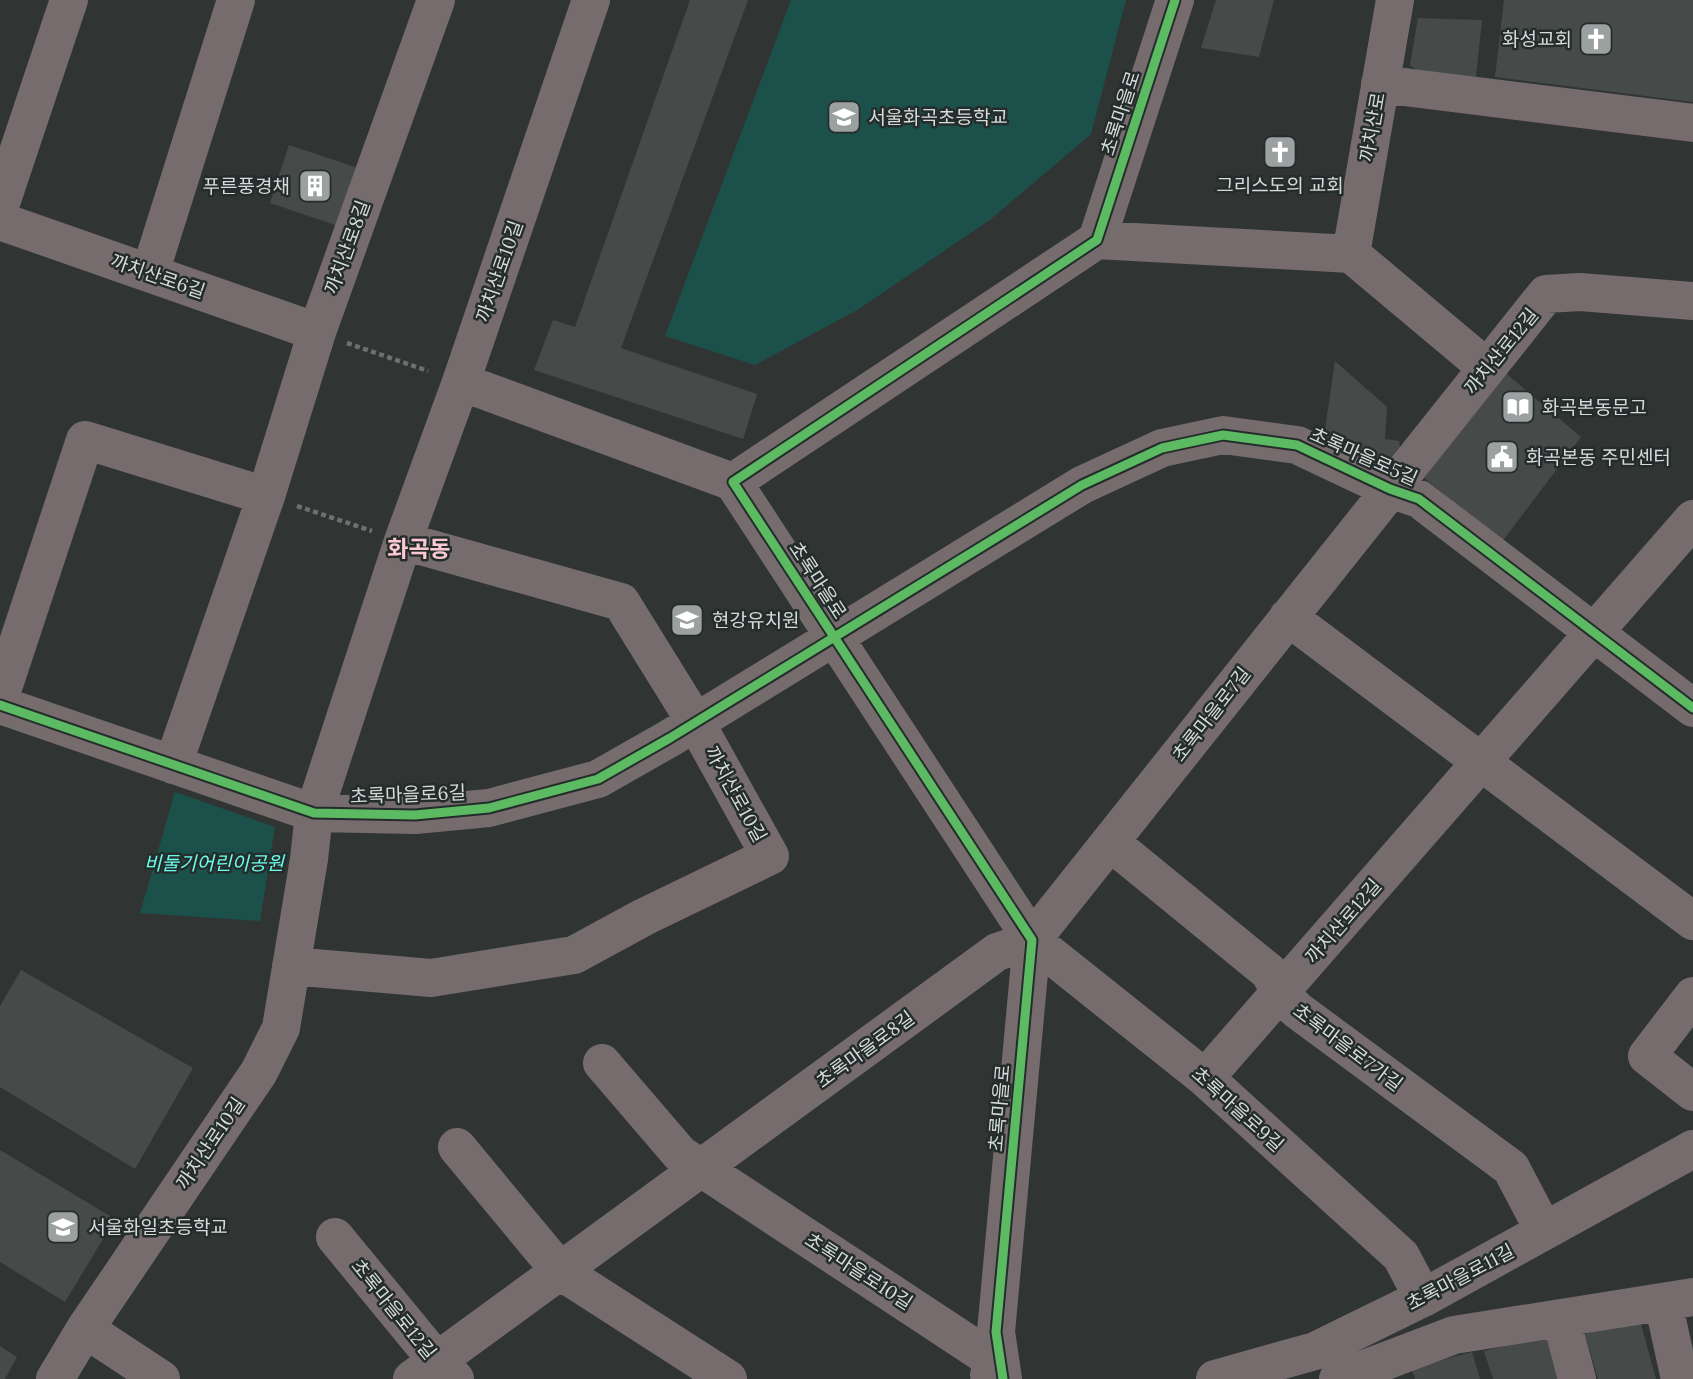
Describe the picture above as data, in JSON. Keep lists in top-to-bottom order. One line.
{"streets":{"street":["초록마을로","까치산로","까치산로8길","까치산로10길","까치산로6길","까치산로12길","초록마을로5길","초록마을로7길","초록마을로6길","초록마을로7가길","초록마을로8길","초록마을로9길","초록마을로10길","초록마을로11길","초록마을로12길"]},"crossings":[["초록마을로","초록마을로5길"],["초록마을로","초록마을로7길"],["초록마을로","초록마을로6길"],["초록마을로","초록마을로8길"],["초록마을로","초록마을로9길"],["초록마을로","초록마을로10길"],["까치산로8길","까치산로6길"],["까치산로8길","초록마을로6길"],["까치산로10길","초록마을로6길"],["까치산로12길","초록마을로5길"],["까치산로12길","초록마을로7길"],["까치산로12길","초록마을로7가길"],["까치산로12길","초록마을로9길"],["초록마을로5길","초록마을로7길"],["초록마을로5길","초록마을로6길"],["초록마을로7길","초록마을로7가길"],["초록마을로7길","초록마을로8길"],["초록마을로7길","초록마을로9길"],["초록마을로7가길","초록마을로11길"],["초록마을로8길","초록마을로9길"],["초록마을로8길","초록마을로10길"],["초록마을로8길","초록마을로12길"],["초록마을로9길","초록마을로11길"]],"districts":["화곡동"],"parks":["비둘기어린이공원"],"places":{"church":["화성교회","그리스도의 교회"],"school or university":["서울화곡초등학교","현강유치원","서울화일초등학교"],"building":["푸른풍경채"],"library":["화곡본동문고"],"public building":["화곡본동 주민센터"]}}
